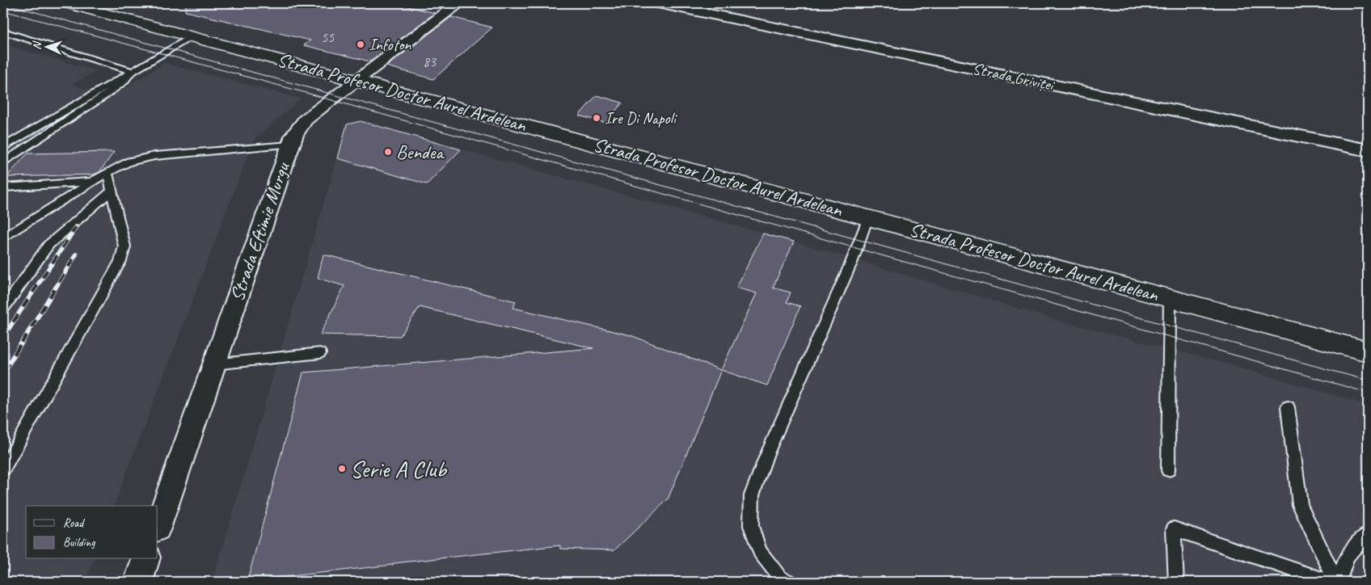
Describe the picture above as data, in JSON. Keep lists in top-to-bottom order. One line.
{"streets":{"main road":["Strada Profesor Doctor Aurel Ardelean"],"street":["Strada Griviței","Strada Eftimie Murgu"]},"crossings":[["Strada Profesor Doctor Aurel Ardelean","Strada Eftimie Murgu"]],"places":["Infoton","Ire Di Napoli","Bendea","Serie A Club"],"house_numbers":["55","83"],"legend":["Road","Building"],"north":"left"}
